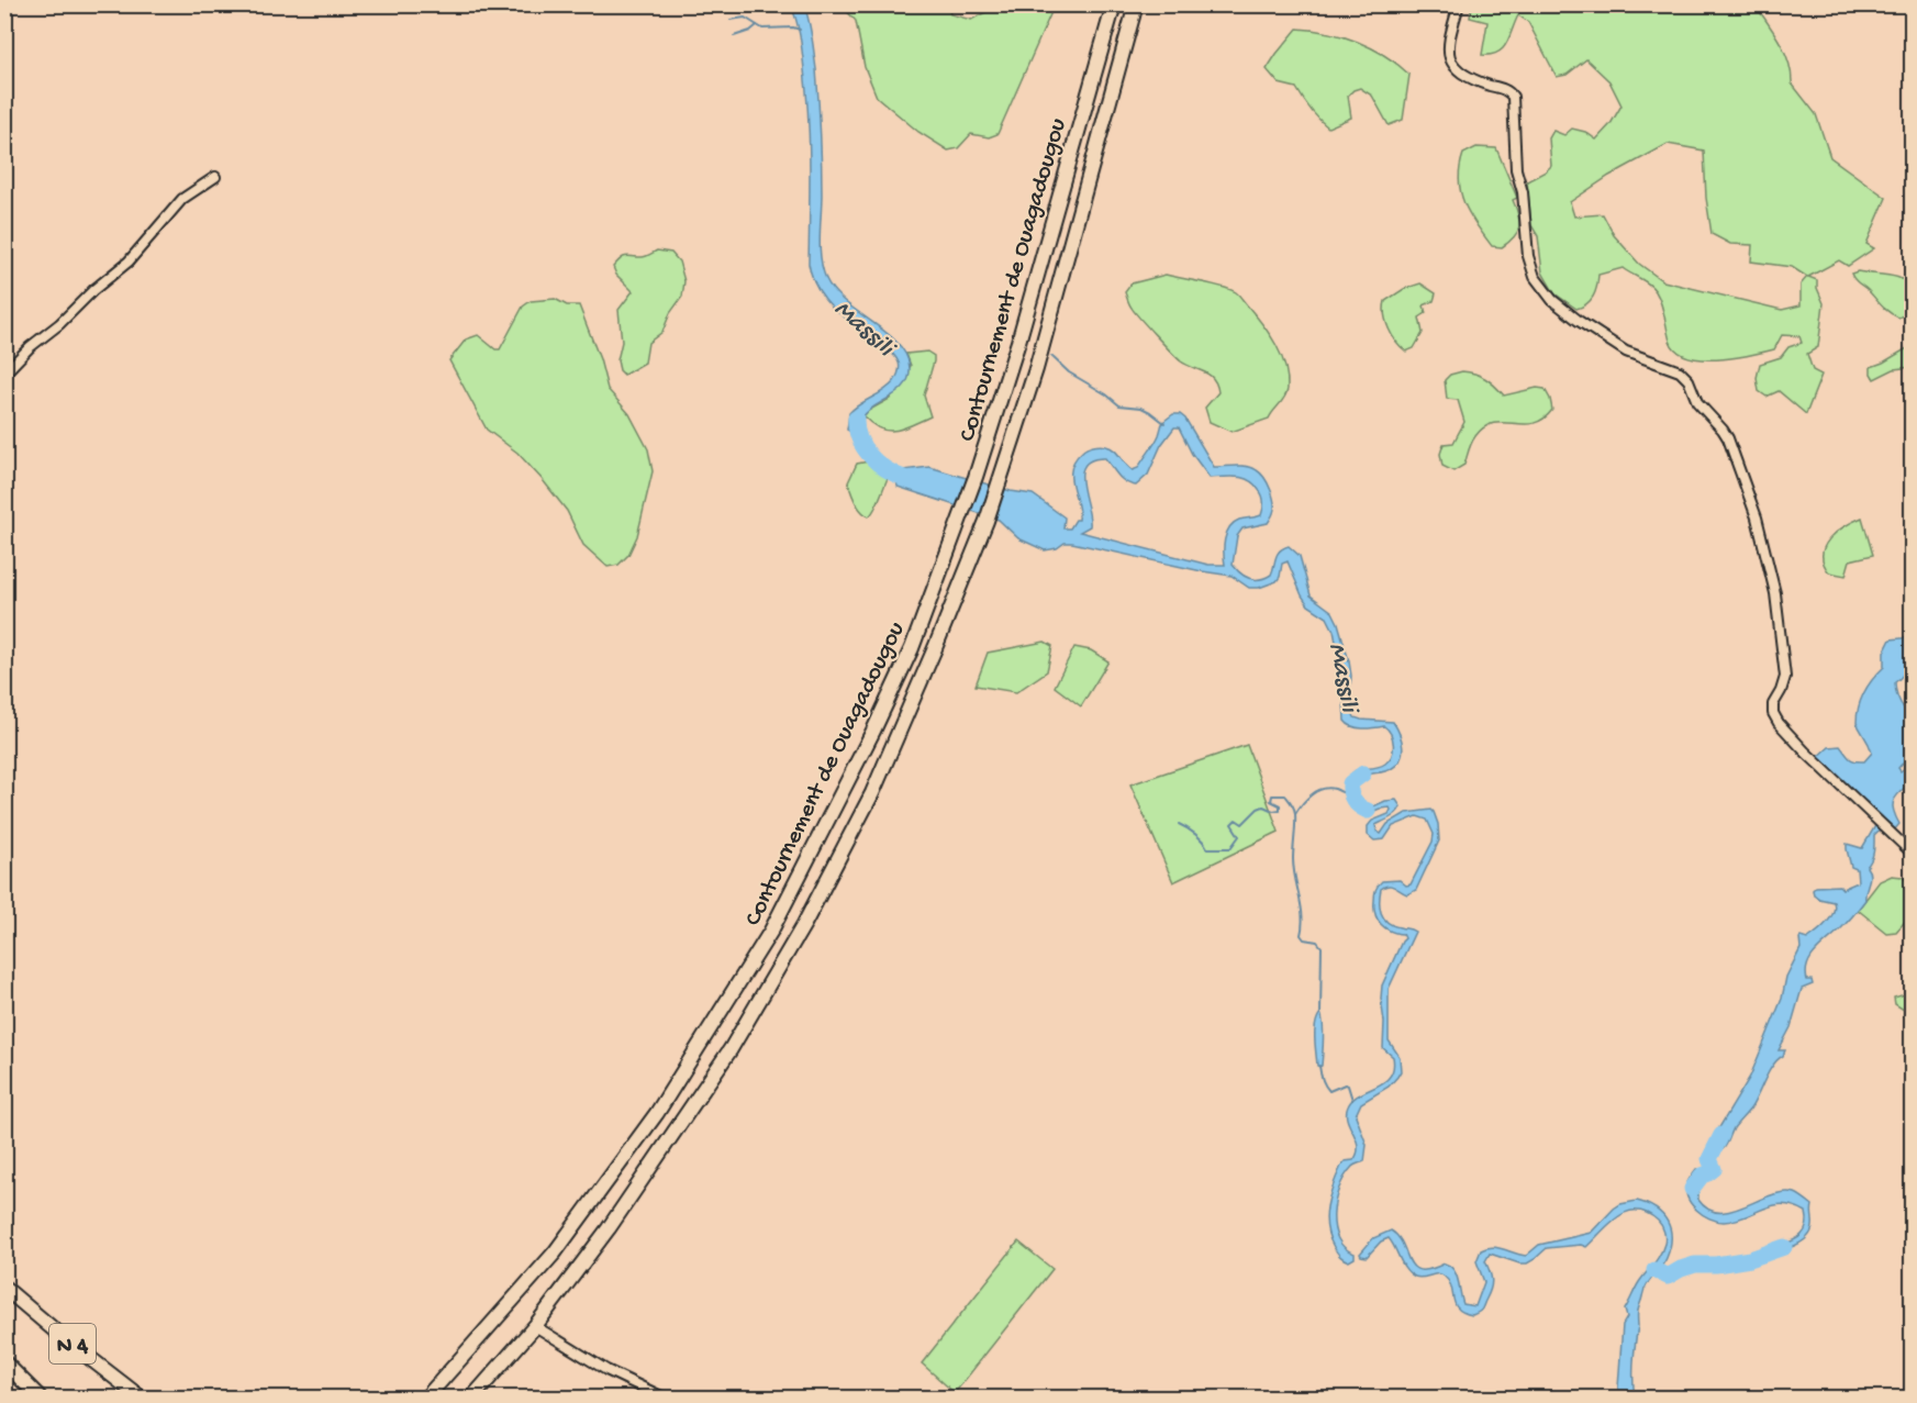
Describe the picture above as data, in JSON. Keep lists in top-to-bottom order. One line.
{"streets":{"highway":["Contournement de Ouagadougou","N 4"]},"water":["Massili"]}
